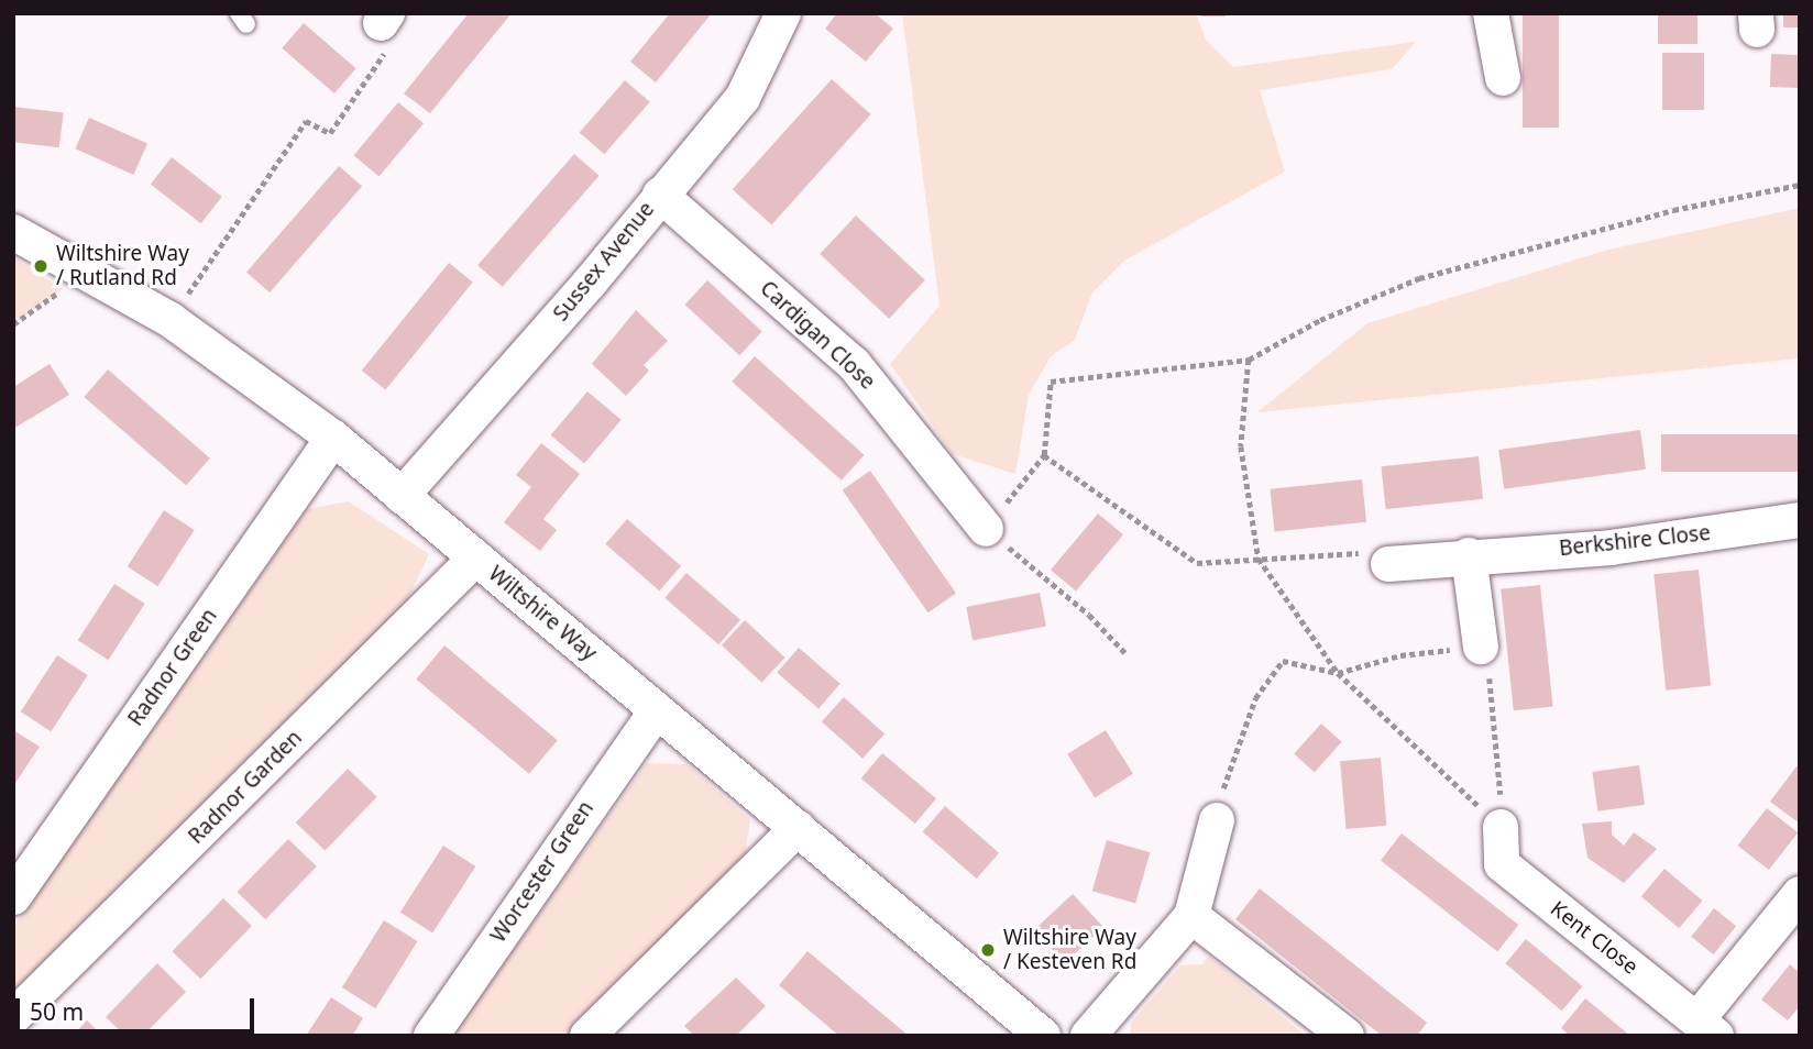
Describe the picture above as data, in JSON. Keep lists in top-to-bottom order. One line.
{"streets":{"street":["Sussex Avenue","Cardigan Close","Berkshire Close","Wiltshire Way","Radnor Green","Radnor Garden","Worcester Green","Kent Close"]},"crossings":[["Sussex Avenue","Cardigan Close"],["Sussex Avenue","Wiltshire Way"],["Wiltshire Way","Radnor Green"],["Wiltshire Way","Radnor Garden"],["Wiltshire Way","Worcester Green"]],"places":["Wiltshire Way / Rutland Rd","Wiltshire Way / Kesteven Rd"],"scale_bar":"50 m"}
